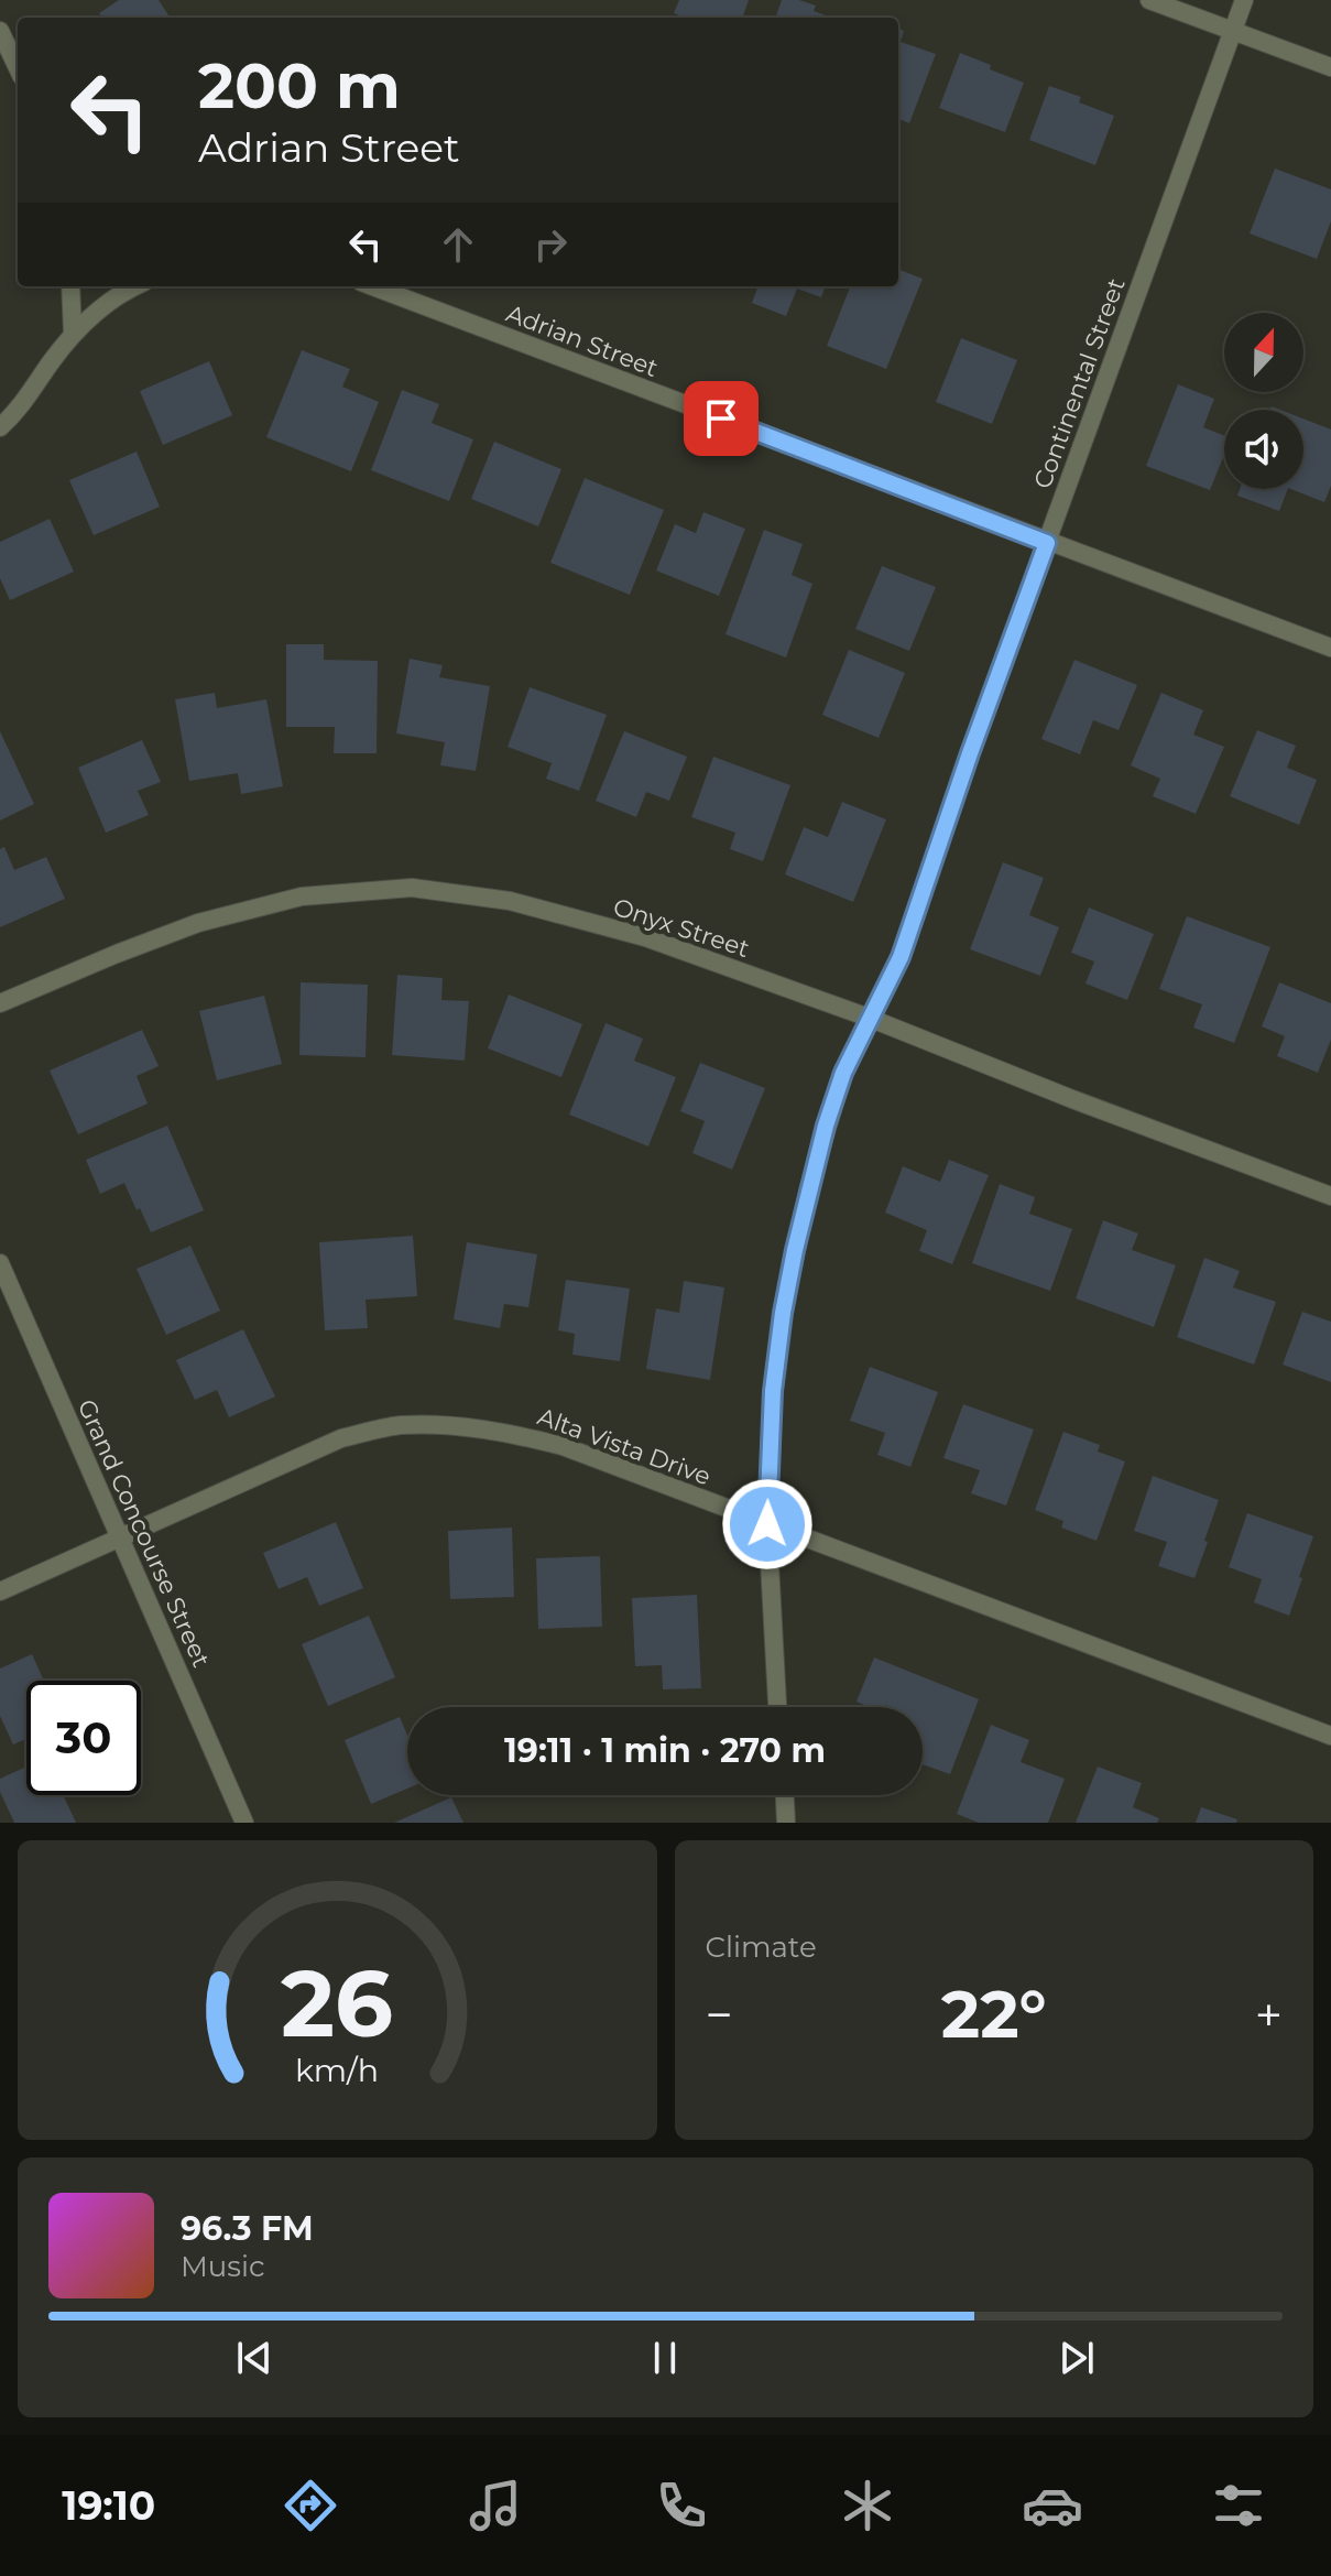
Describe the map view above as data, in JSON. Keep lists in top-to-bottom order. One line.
{"streets":{"street":["Adrian Street","Continental Street","Onyx Street","Alta Vista Drive","Grand Concourse Street"]},"crossings":[["Adrian Street","Continental Street"],["Continental Street","Onyx Street"],["Continental Street","Alta Vista Drive"],["Alta Vista Drive","Grand Concourse Street"]],"north":"top","page":{"turn":["200 m","Adrian Street"],"limit":"30","trip":"19:11 · 1 min · 270 m","tile":"Climate","heat":["−","22°","+"],"song":["96.3 FM","Music"],"tabs":"19:10","gauge":["26","km/h"]}}
